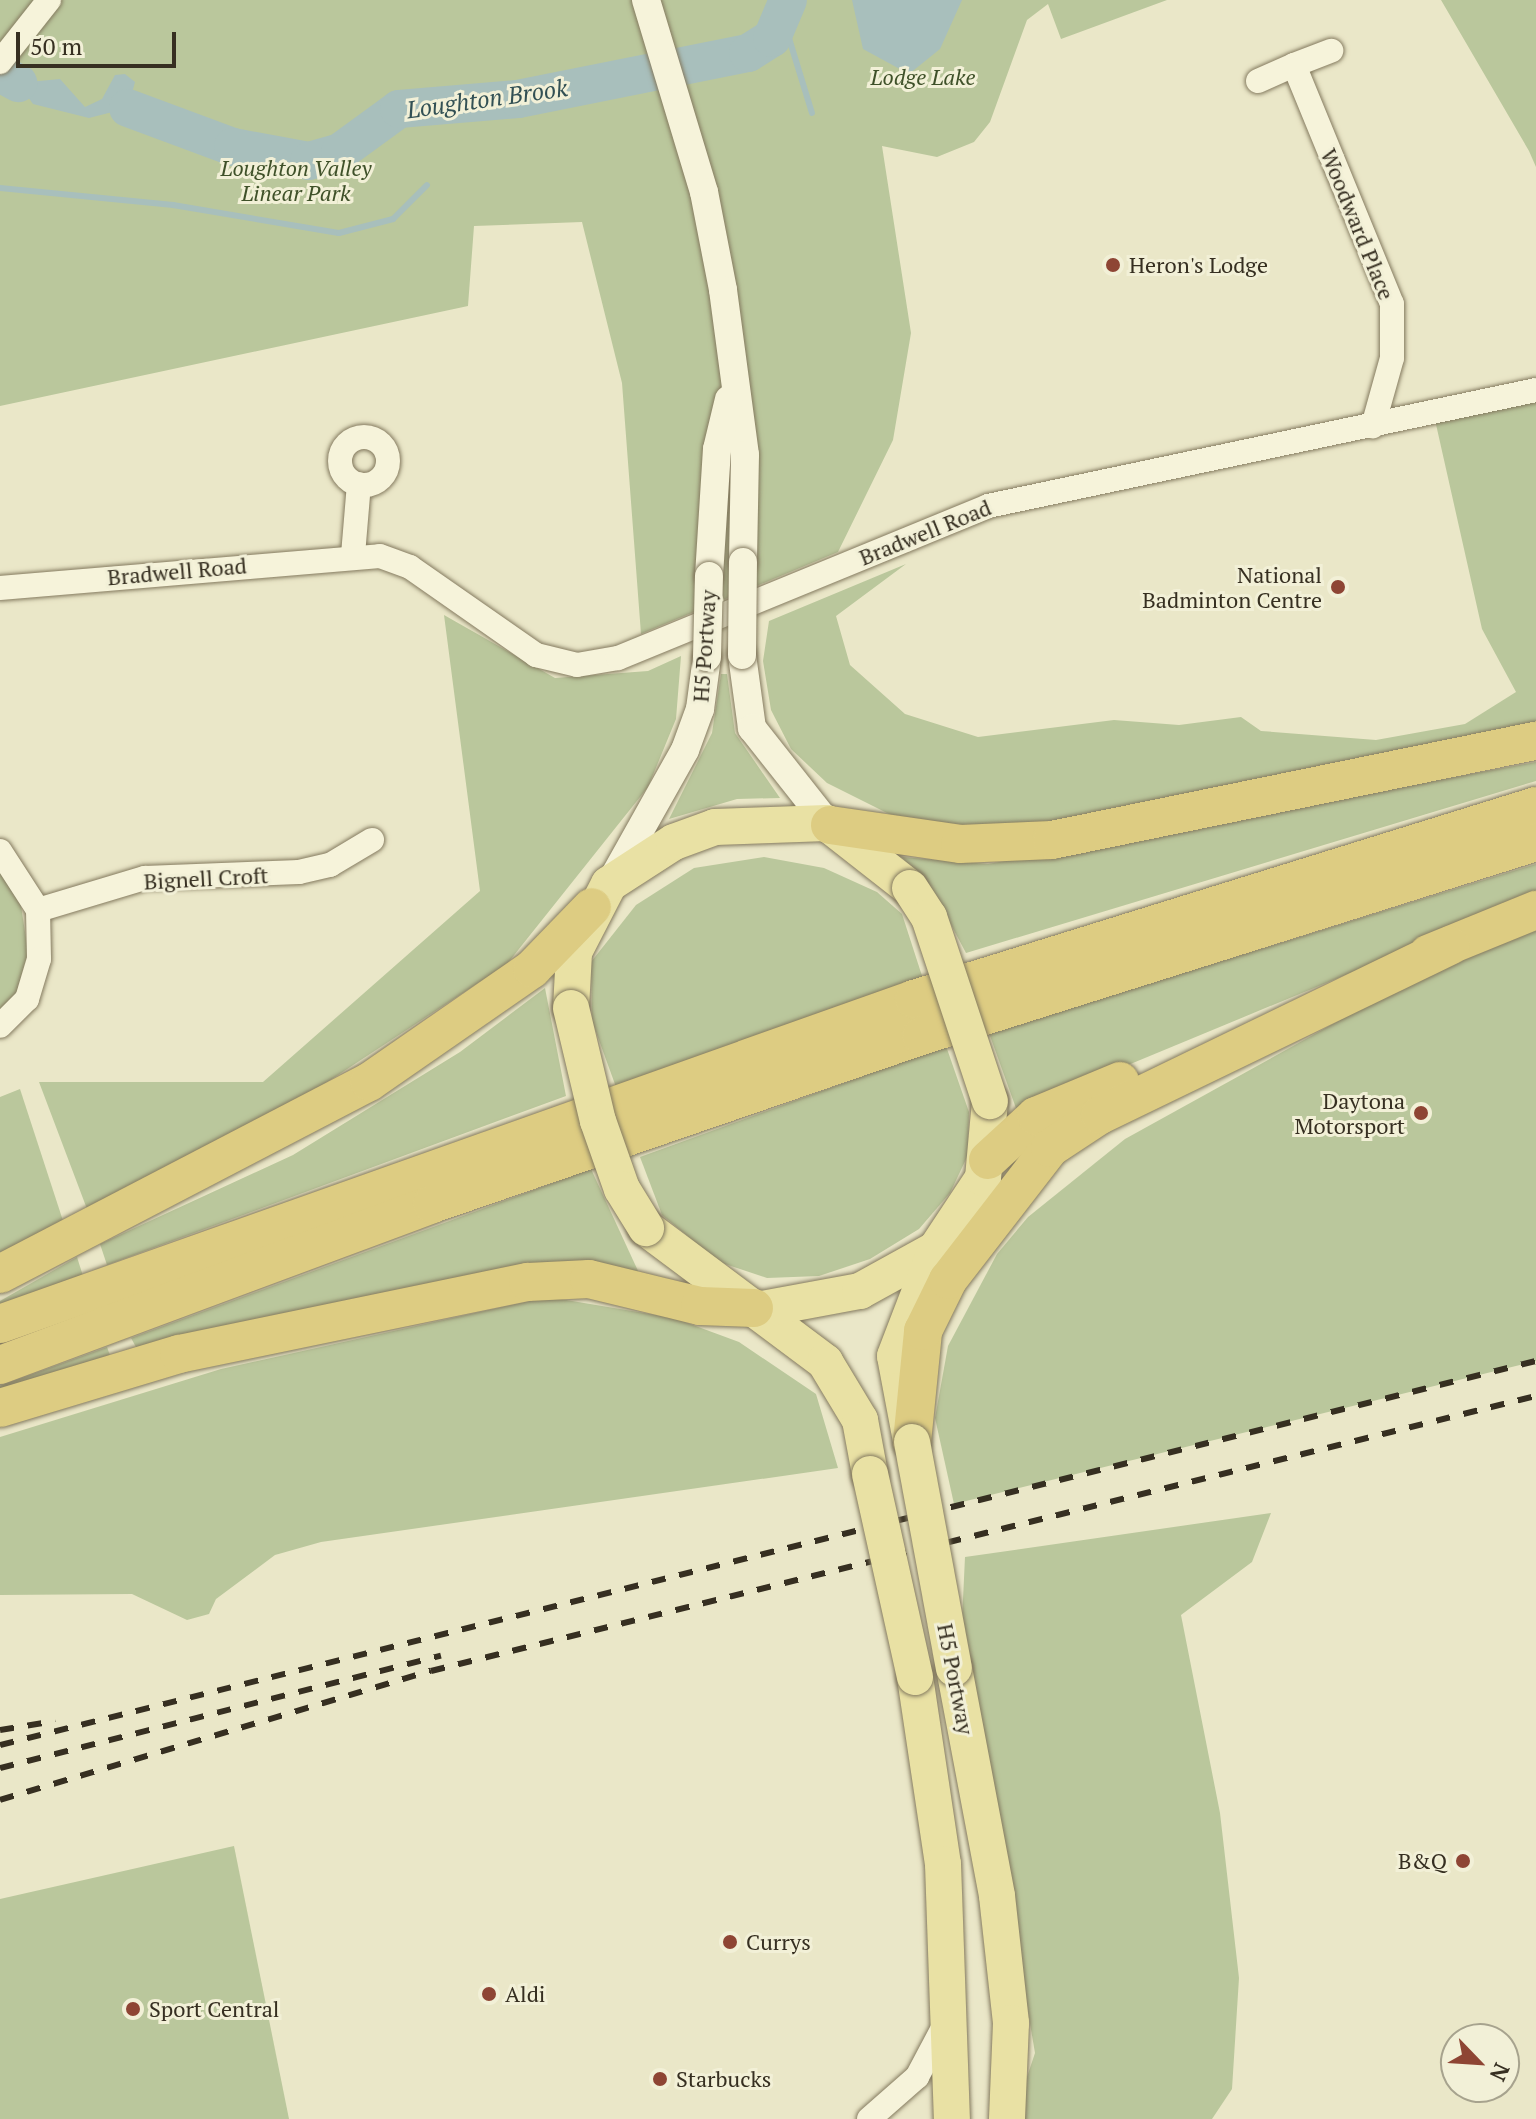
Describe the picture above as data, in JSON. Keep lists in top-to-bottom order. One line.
{"streets":{"main road":["H5 Portway"],"street":["Woodward Place","Bradwell Road","Bignell Croft"]},"crossings":[["Woodward Place","Bradwell Road"]],"water":["Loughton Brook"],"parks":["Lodge Lake","Loughton Valley Linear Park"],"places":["Heron's Lodge","National Badminton Centre","Daytona Motorsport","B&Q","Currys","Aldi","Sport Central","Starbucks"],"scale_bar":"50 m","north":"bottom right"}
